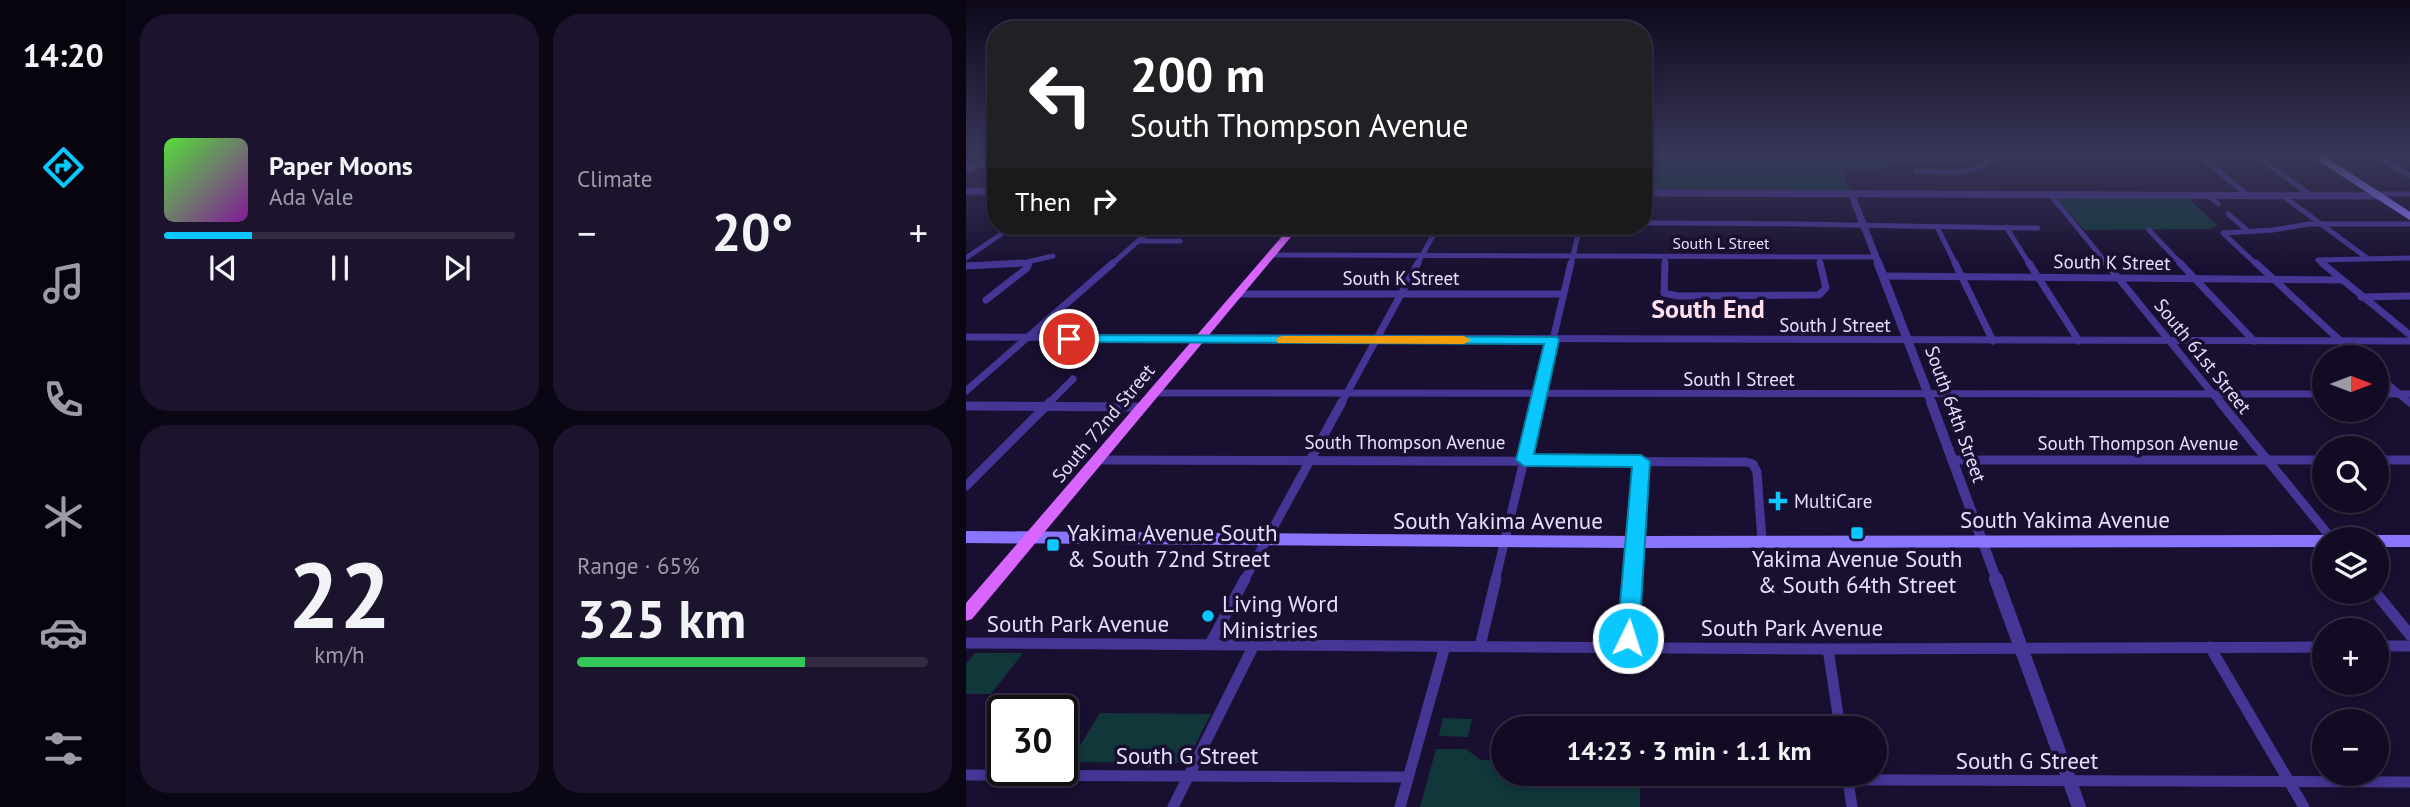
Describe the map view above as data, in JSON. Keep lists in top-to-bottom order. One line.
{"streets":{"main road":["South 72nd Street","South Yakima Avenue"],"street":["South L Street","South K Street","South J Street","South 61st Street","South I Street","South 64th Street","South Thompson Avenue","South Park Avenue","South G Street"]},"crossings":[["South L Street","South 64th Street"],["South L Street","South 72nd Street"],["South K Street","South 61st Street"],["South K Street","South 64th Street"],["South K Street","South 72nd Street"],["South J Street","South 61st Street"],["South J Street","South 64th Street"],["South J Street","South 72nd Street"],["South 61st Street","South I Street"],["South 61st Street","South Thompson Avenue"],["South I Street","South 64th Street"],["South I Street","South 72nd Street"],["South 64th Street","South Thompson Avenue"],["South 64th Street","South Yakima Avenue"],["South 64th Street","South Park Avenue"],["South 64th Street","South G Street"],["South 72nd Street","South Thompson Avenue"],["South 72nd Street","South Yakima Avenue"],["South Thompson Avenue","South Yakima Avenue"]],"districts":["South End"],"places":{"health":["MultiCare"],"transit":["Yakima Avenue South & South 64th Street","Yakima Avenue South & South 72nd Street"],"other":["Living Word Ministries"]},"north":"right","page":{"tabs":"14:20","tile":["Climate",["22","km/h"],["Range · 65%","325 km"]],"turn":["200 m","South Thompson Avenue"],"song":["Paper Moons","Ada Vale"],"then":"Then","heat":["−","20°","+"],"map_buttons":["+","−"],"limit":"30","trip":"14:23 · 3 min · 1.1 km"}}
